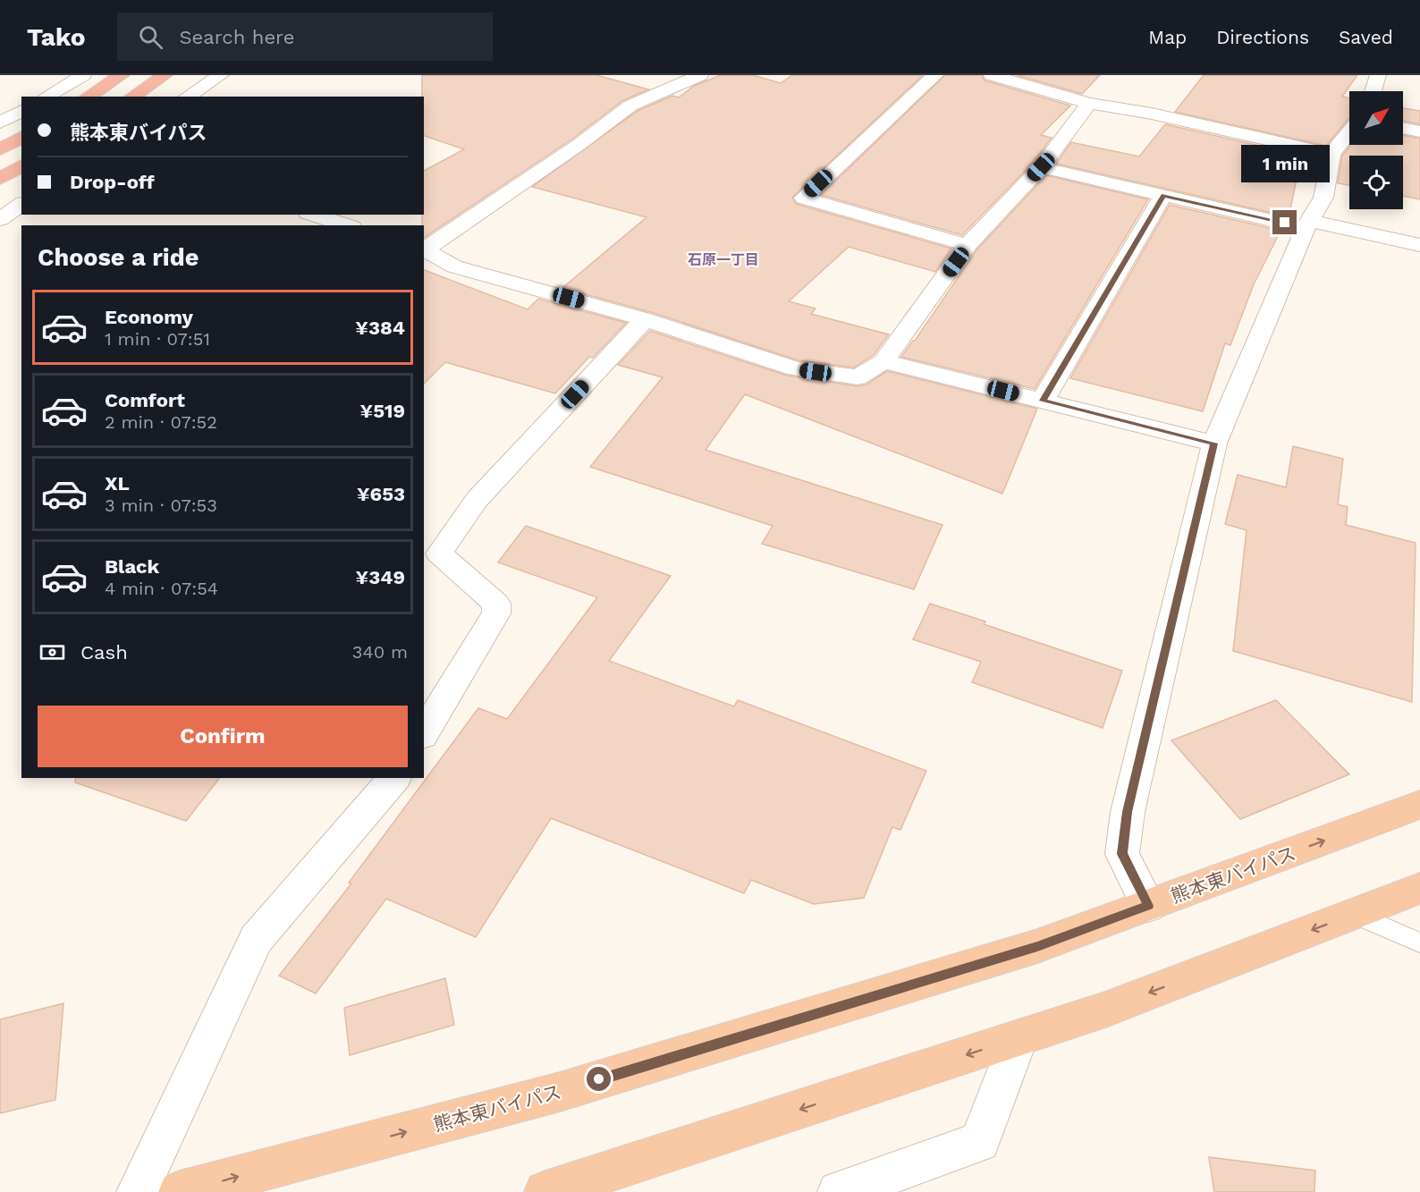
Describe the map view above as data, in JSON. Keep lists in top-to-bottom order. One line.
{"streets":{"highway":["熊本東バイパス"]},"districts":["石原一丁目"],"north":"top right","page":{"header":"Tako","search":"Search here","nav":["Map","Directions","Saved"],"banner":["熊本東バイパス","Drop-off"],"bubble":"1 min","heading":"Choose a ride","list":[{"name":"Economy","note":"1 min · 07:51","value":"¥384"},{"name":"Comfort","note":"2 min · 07:52","value":"¥519"},{"name":"XL","note":"3 min · 07:53","value":"¥653"},{"name":"Black","note":"4 min · 07:54","value":"¥349"}],"pay":["Cash","340 m"],"buttons":"Confirm"}}
